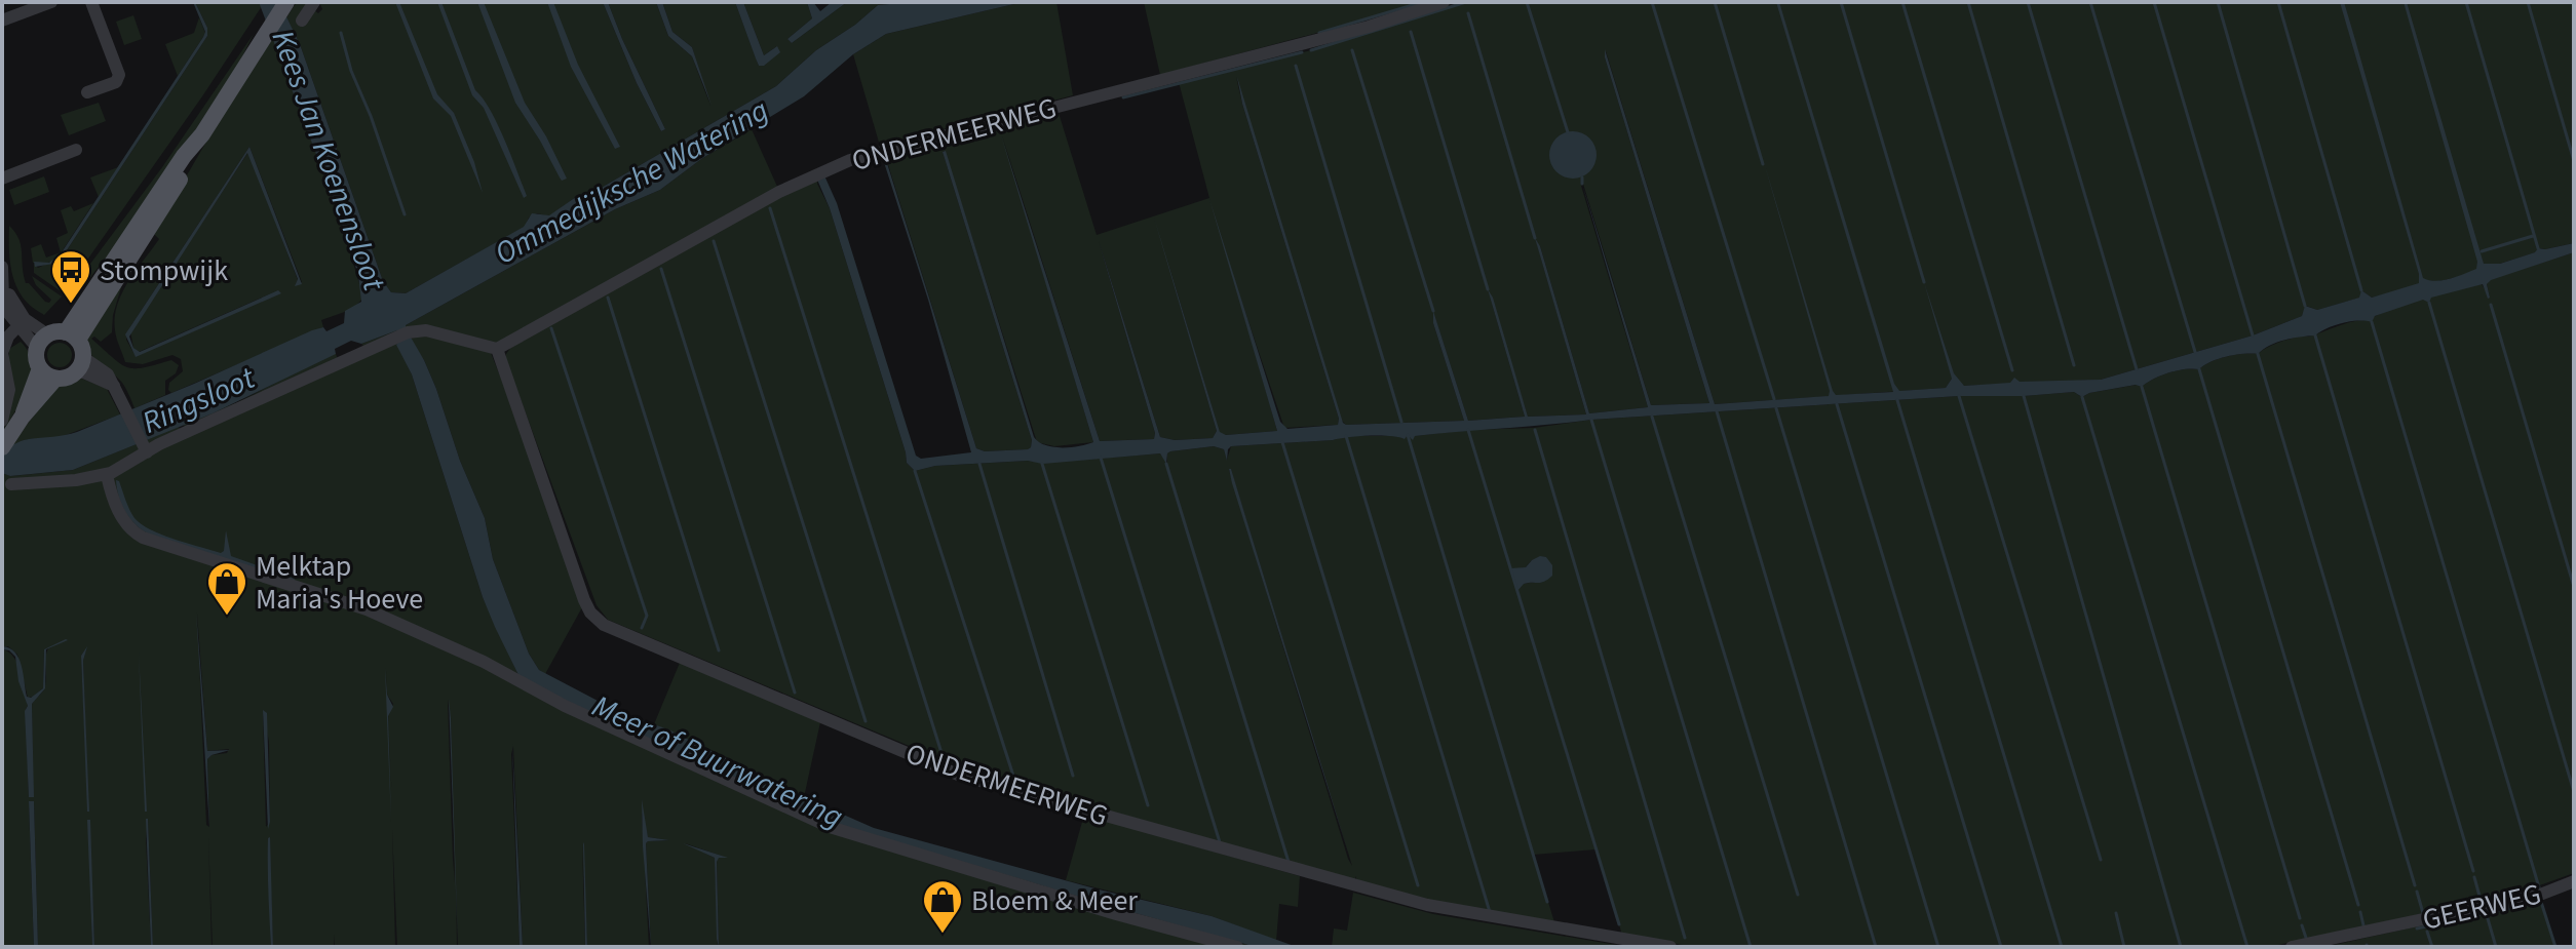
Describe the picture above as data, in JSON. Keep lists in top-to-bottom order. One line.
{"streets":{"street":["ONDERMEERWEG","GEERWEG"]},"water":["Kees Jan Koenensloot","Ommedijksche Watering","Ringsloot","Meer of Buurwatering"],"places":{"bus stop":["Stompwijk"],"shop":["Melktap Maria's Hoeve","Bloem & Meer"]}}
